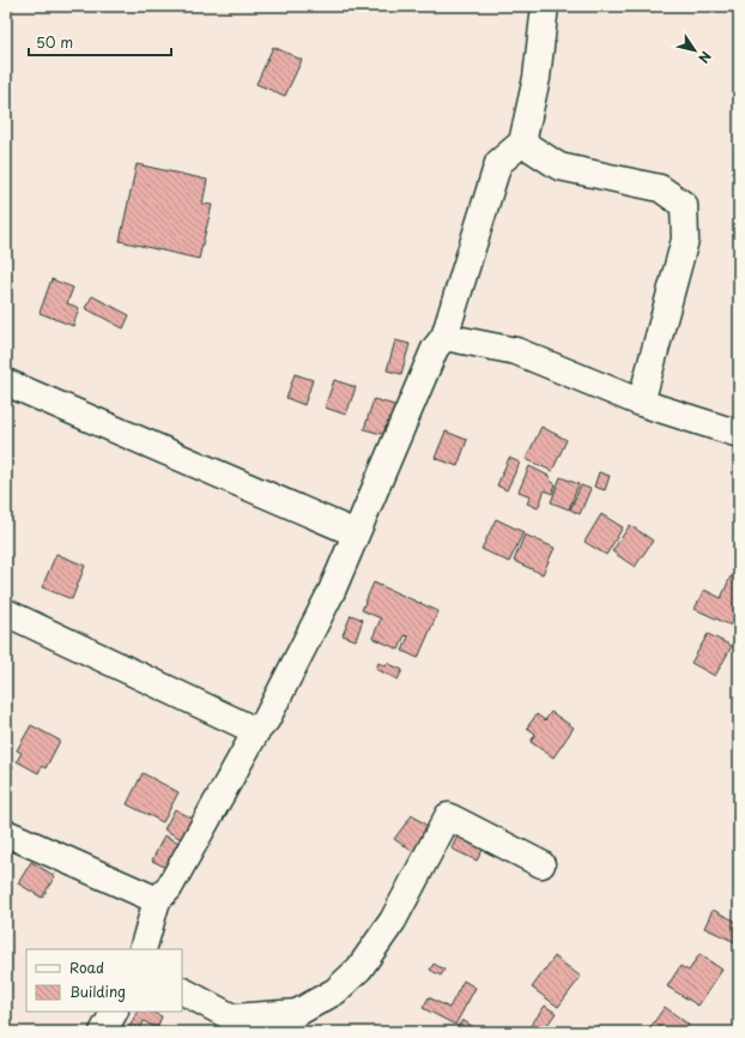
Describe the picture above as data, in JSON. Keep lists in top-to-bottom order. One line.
{"legend":["Road","Building"],"scale_bar":"50 m","north":"bottom right"}
